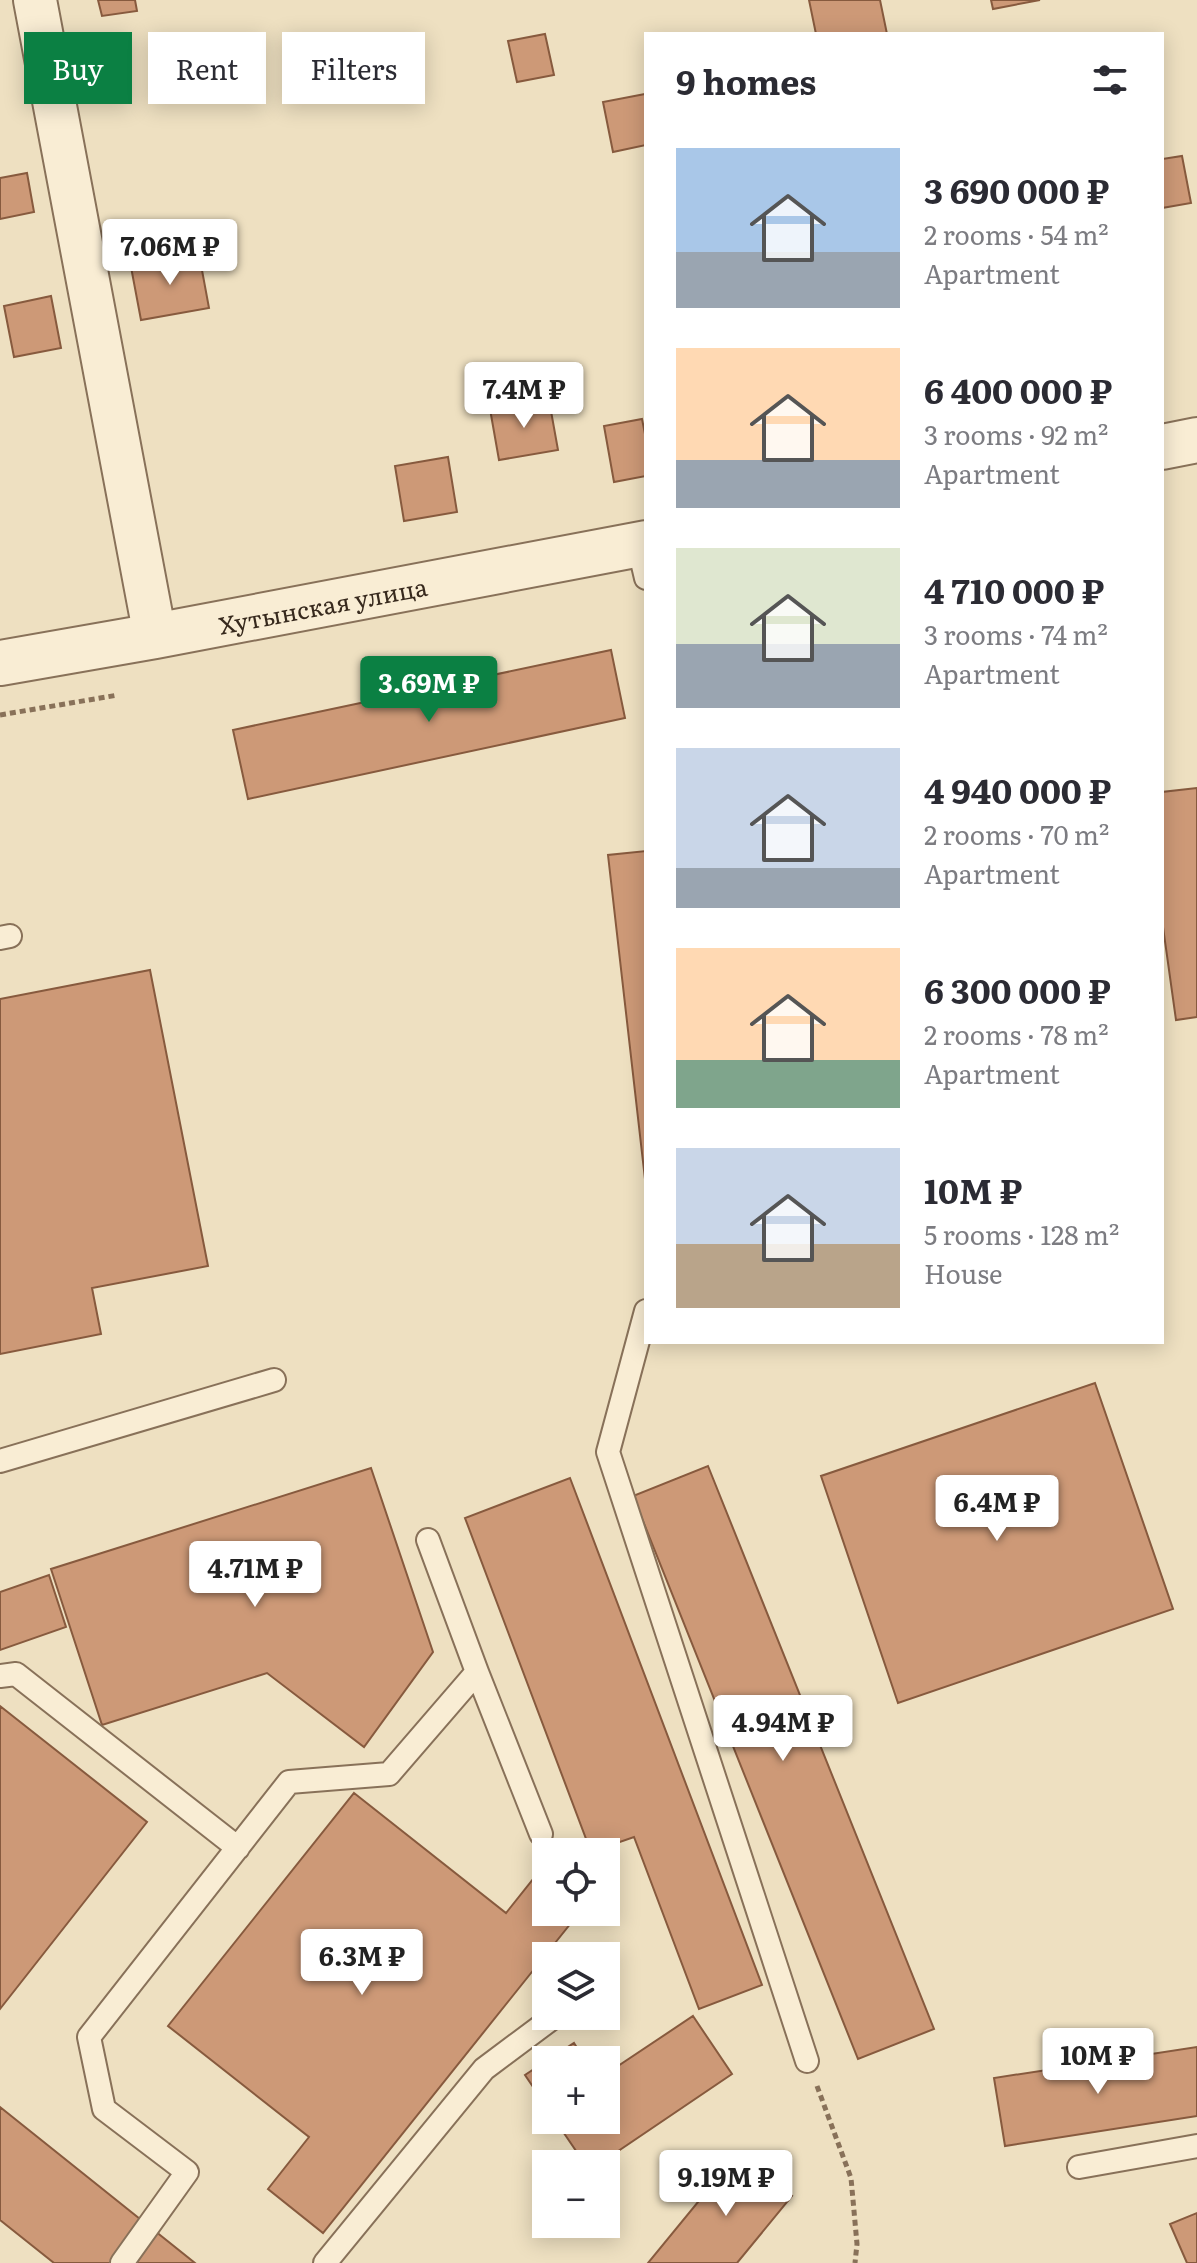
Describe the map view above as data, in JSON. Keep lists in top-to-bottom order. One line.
{"streets":{"street":["Хутынская улица"]},"page":{"chip":["Buy","Rent","Filters"],"heading":"9 homes","list":[{"name":"3 690 000 ₽","note":"2 rooms · 54 m² · Apartment"},{"name":"6 400 000 ₽","note":"3 rooms · 92 m² · Apartment"},{"name":"4 710 000 ₽","note":"3 rooms · 74 m² · Apartment"},{"name":"4 940 000 ₽","note":"2 rooms · 70 m² · Apartment"},{"name":"6 300 000 ₽","note":"2 rooms · 78 m² · Apartment"},{"name":"10M ₽","note":"5 rooms · 128 m² · House"}],"price":["7.06M ₽","7.4M ₽","3.69M ₽","6.4M ₽","4.71M ₽","4.94M ₽","6.3M ₽","10M ₽","9.19M ₽"],"map_buttons":["+","−"]}}
